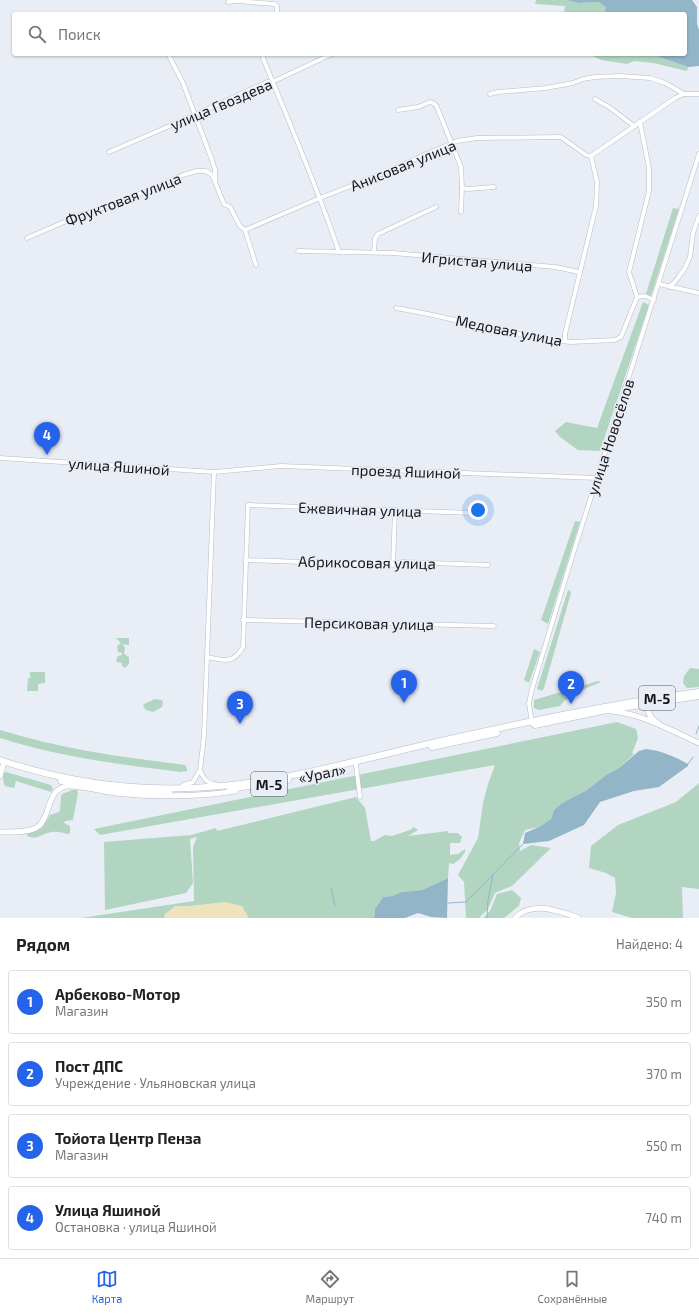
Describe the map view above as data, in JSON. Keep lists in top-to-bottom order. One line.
{"streets":{"highway":["М-5","«Урал»"],"street":["улица Гвоздева","Анисовая улица","Фруктовая улица","Игристая улица","Медовая улица","улица Новосёлов","улица Яшиной","проезд Яшиной","Ежевичная улица","Абрикосовая улица","Персиковая улица"]},"crossings":[["улица Новосёлов","проезд Яшиной"],["улица Новосёлов","«Урал»"],["улица Яшиной","проезд Яшиной"],["Ежевичная улица","Абрикосовая улица"],["М-5","«Урал»"]],"page":{"search":"Поиск","pins":["4","1","2","3"],"heading":["Рядом","Найдено: 4"],"list":[{"mark":"1","name":"Арбеково-Мотор","note":"Магазин","value":"350 m"},{"mark":"2","name":"Пост ДПС","note":"Учреждение · Ульяновская улица","value":"370 m"},{"mark":"3","name":"Тойота Центр Пенза","note":"Магазин","value":"550 m"},{"mark":"4","name":"Улица Яшиной","note":"Остановка · улица Яшиной","value":"740 m"}],"nav":["Карта","Маршрут","Сохранённые"]}}
